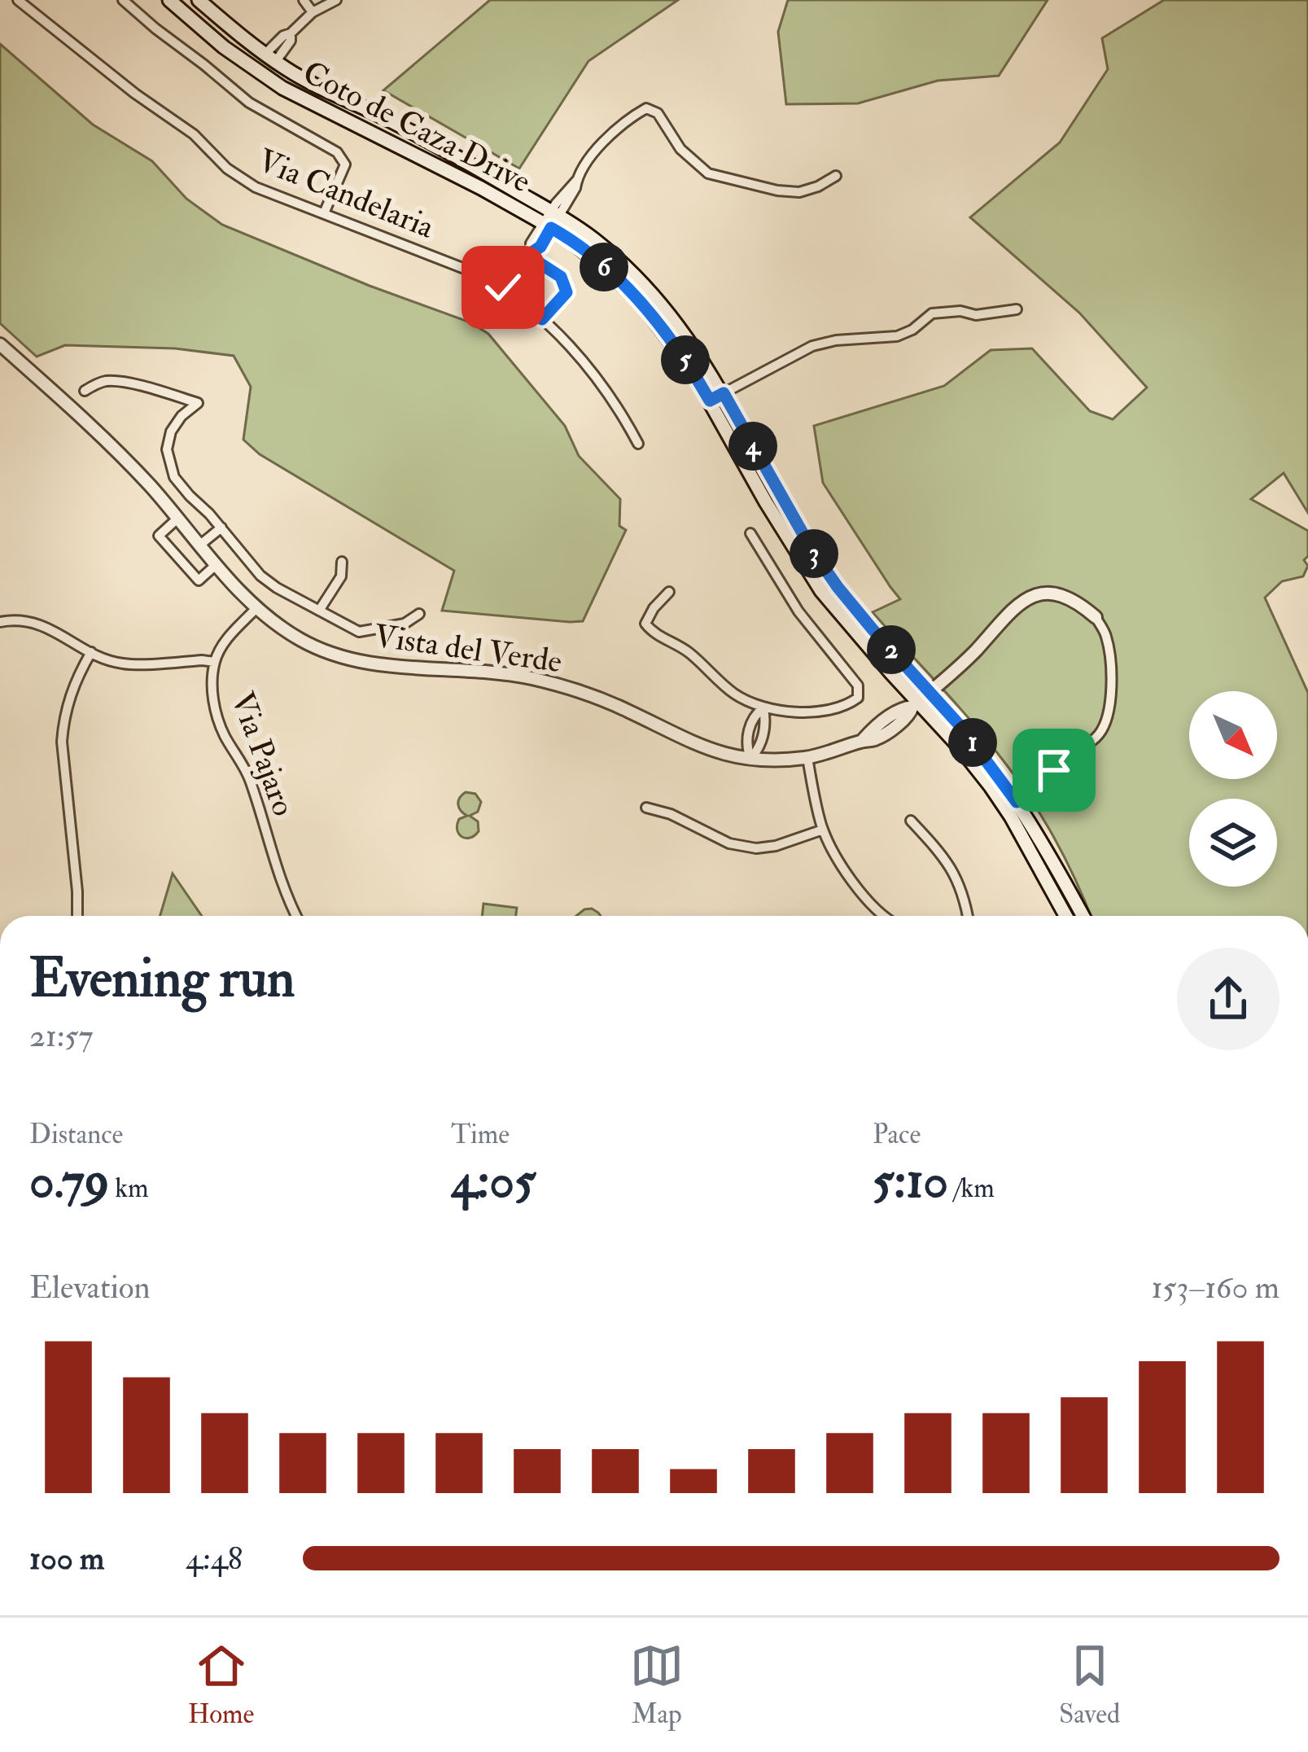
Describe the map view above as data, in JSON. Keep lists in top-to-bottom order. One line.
{"streets":{"main road":["Coto de Caza Drive"],"street":["Via Candelaria","Vista del Verde","Via Pajaro"]},"crossings":[["Coto de Caza Drive","Vista del Verde"],["Vista del Verde","Via Pajaro"]],"north":"bottom right","page":{"pins":["6","5","4","3","2","1"],"heading":["Evening run","21:57"],"stats":[["Distance","0.79 km"],["Time","4:05"],["Pace","5:10 /km"]],"chart":["Elevation","153–160 m"],"list":[{"name":"100 m","note":"4:48"}],"tabs":["Home","Map","Saved"]}}
